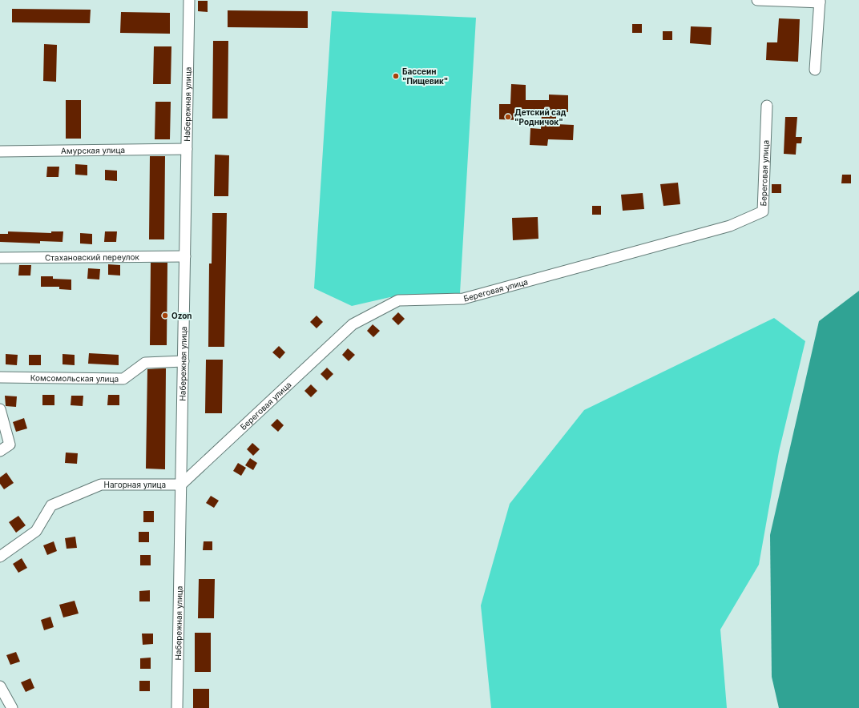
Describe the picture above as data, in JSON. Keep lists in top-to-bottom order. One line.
{"streets":{"street":["Набережная улица","Амурская улица","Береговая улица","Стахановский переулок","Комсомольская улица","Нагорная улица"]},"crossings":[["Набережная улица","Амурская улица"],["Набережная улица","Береговая улица"],["Набережная улица","Стахановский переулок"],["Набережная улица","Комсомольская улица"],["Набережная улица","Нагорная улица"],["Береговая улица","Нагорная улица"]],"places":["Бассеин \"Пищевик\"","Детский сад \"Родничок\"","Ozon"]}
